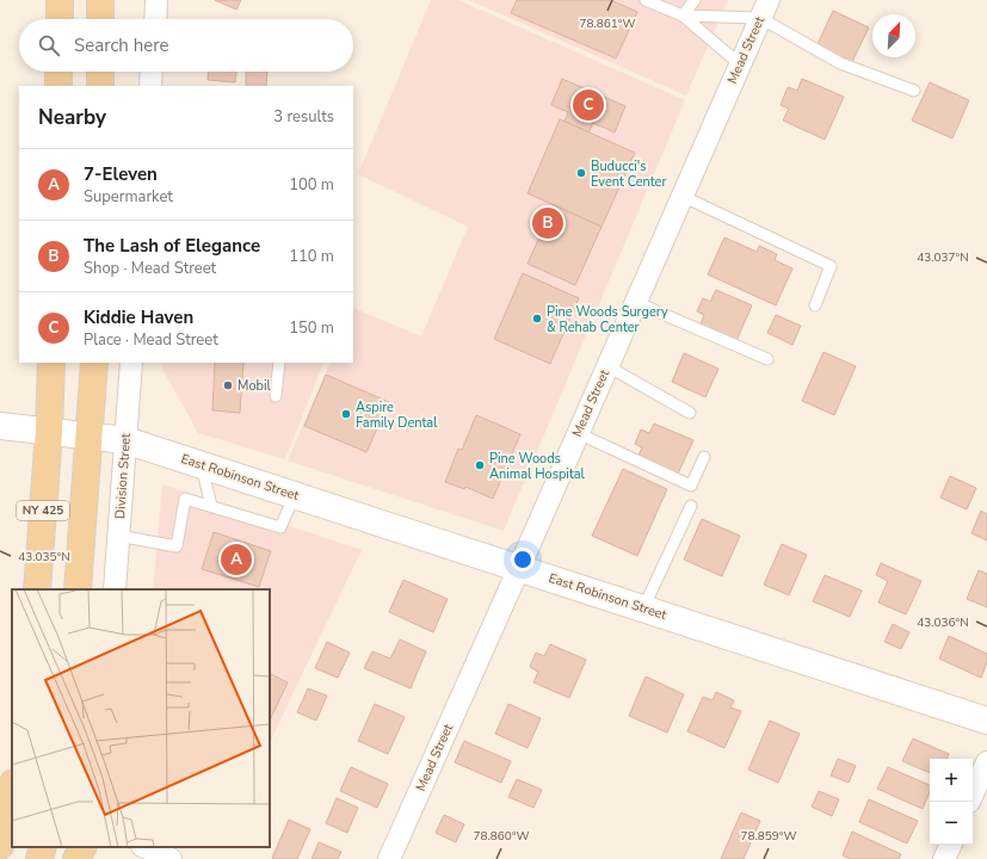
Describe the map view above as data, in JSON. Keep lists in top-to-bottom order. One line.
{"streets":{"main road":["NY 425"],"street":["Mead Street","Division Street","East Robinson Street"]},"crossings":[["Mead Street","East Robinson Street"],["Division Street","East Robinson Street"],["East Robinson Street","NY 425"]],"places":["Buducci's Event Center","Pine Woods Surgery & Rehab Center","Mobil","Aspire Family Dental","Pine Woods Animal Hospital"],"north":"top right","page":{"search":"Search here","heading":["Nearby","3 results"],"pins":["C","B","A"],"list":[{"mark":"A","name":"7-Eleven","note":"Supermarket","value":"100 m"},{"mark":"B","name":"The Lash of Elegance","note":"Shop · Mead Street","value":"110 m"},{"mark":"C","name":"Kiddie Haven","note":"Place · Mead Street","value":"150 m"}],"map_buttons":["+","−"]},"coordinates":["78.861°W","43.037°N","43.035°N","43.036°N","78.860°W","78.859°W"]}
